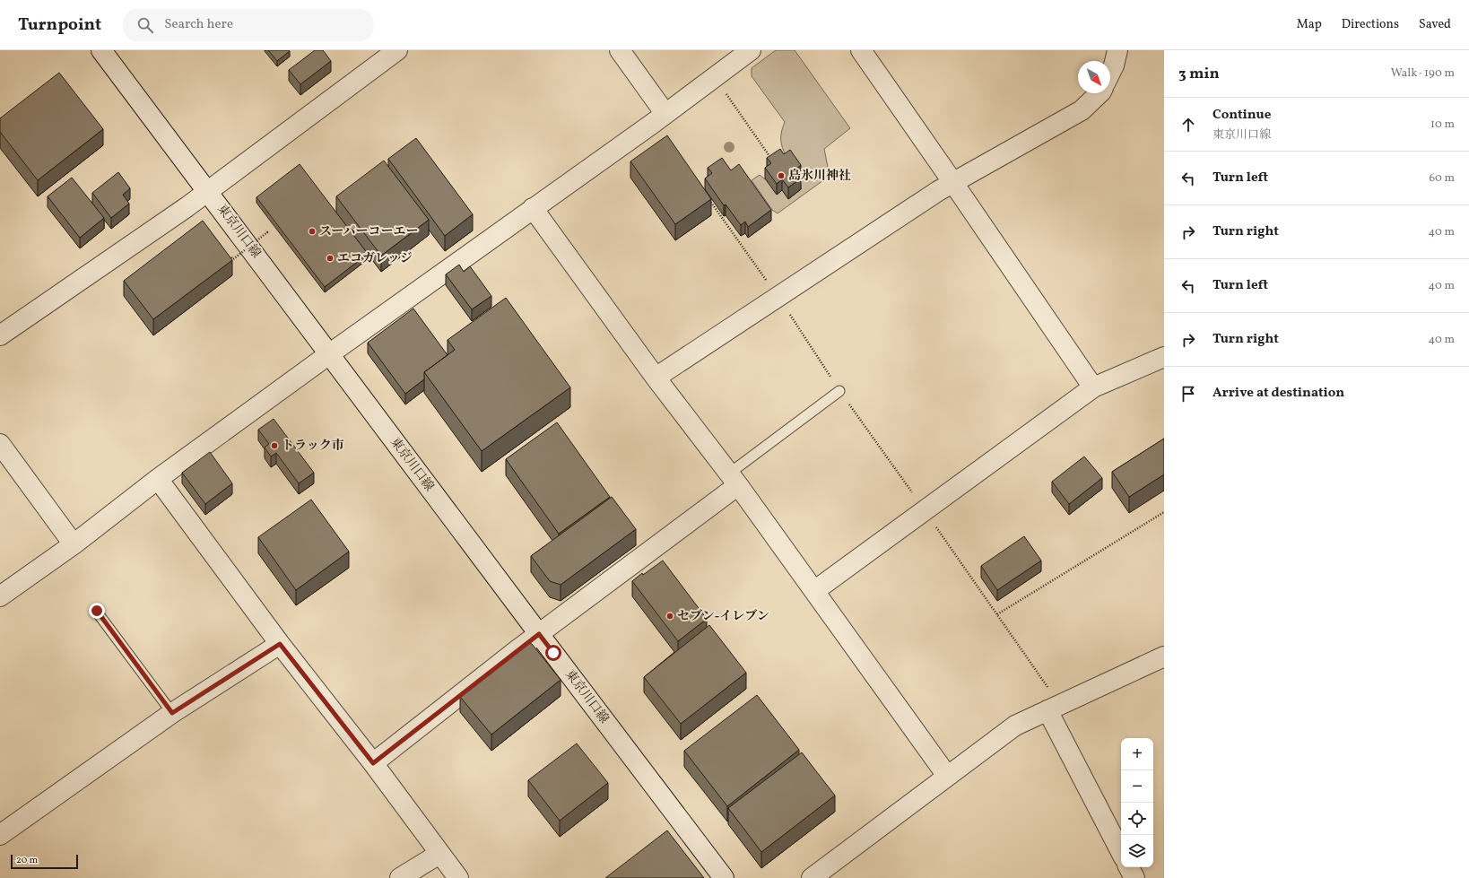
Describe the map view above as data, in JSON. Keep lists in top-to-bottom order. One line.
{"streets":{"street":["東京川口線"]},"places":["島氷川神社","スーパーコーエー","エコガレッジ","トラック市","セブン-イレブン"],"scale_bar":"20 m","north":"bottom right","page":{"header":"Turnpoint","search":"Search here","nav":["Map","Directions","Saved"],"heading":["3 min","Walk · 190 m"],"list":[["Continue","東京川口線","10 m"],["Turn left","60 m"],["Turn right","40 m"],["Turn left","40 m"],["Turn right","40 m"],"Arrive at destination"],"map_buttons":["+","−"],"scale":"20 m"}}
